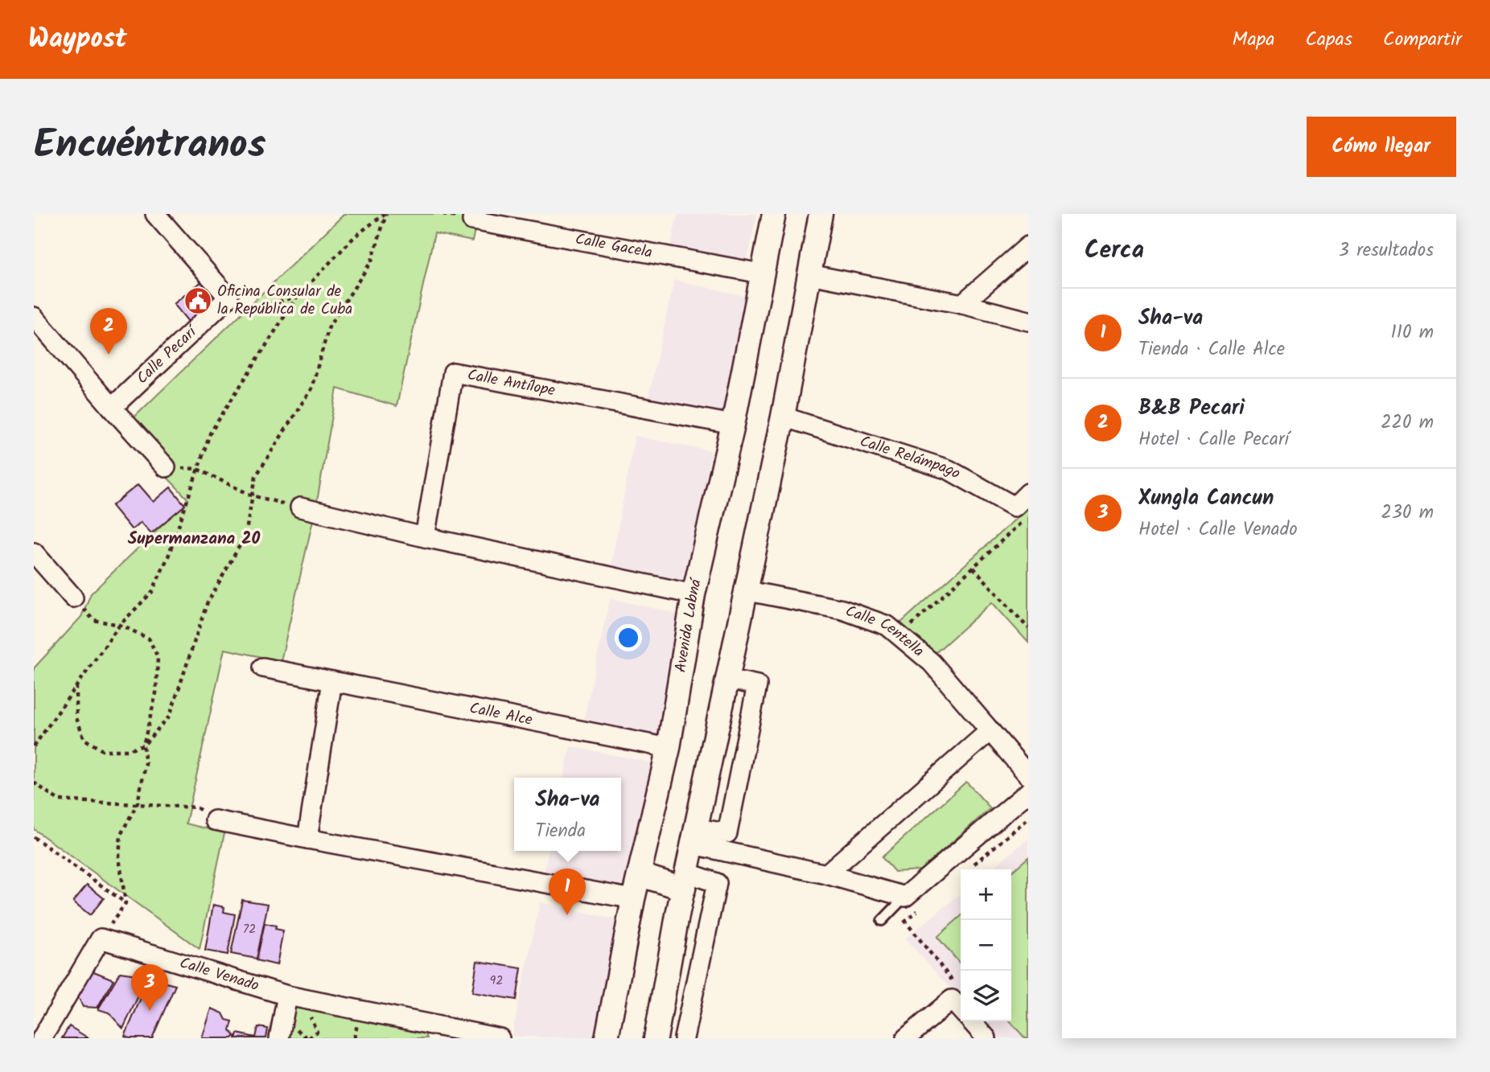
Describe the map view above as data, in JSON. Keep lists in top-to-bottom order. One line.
{"streets":{"street":["Calle Gacela","Calle Pecarí","Calle Antílope","Calle Relámpago","Avenida Labná","Calle Centella","Calle Alce","Calle Venado"]},"crossings":[["Calle Gacela","Avenida Labná"],["Calle Antílope","Avenida Labná"],["Avenida Labná","Calle Alce"]],"districts":["Supermanzana 20"],"places":{"public building":["Oficina Consular de la República de Cuba"]},"house_numbers":["72","92"],"page":{"header":"Waypost","nav":["Mapa","Capas","Compartir"],"title":"Encuéntranos","buttons":"Cómo llegar","heading":["Cerca","3 resultados"],"list":[{"mark":"1","name":"Sha-va","note":"Tienda · Calle Alce","value":"110 m"},{"mark":"2","name":"B&B Pecari","note":"Hotel · Calle Pecarí","value":"220 m"},{"mark":"3","name":"Xungla Cancun","note":"Hotel · Calle Venado","value":"230 m"}],"pins":["2","1","3"],"popup":["Sha-va","Tienda"],"map_buttons":["+","−"]}}
